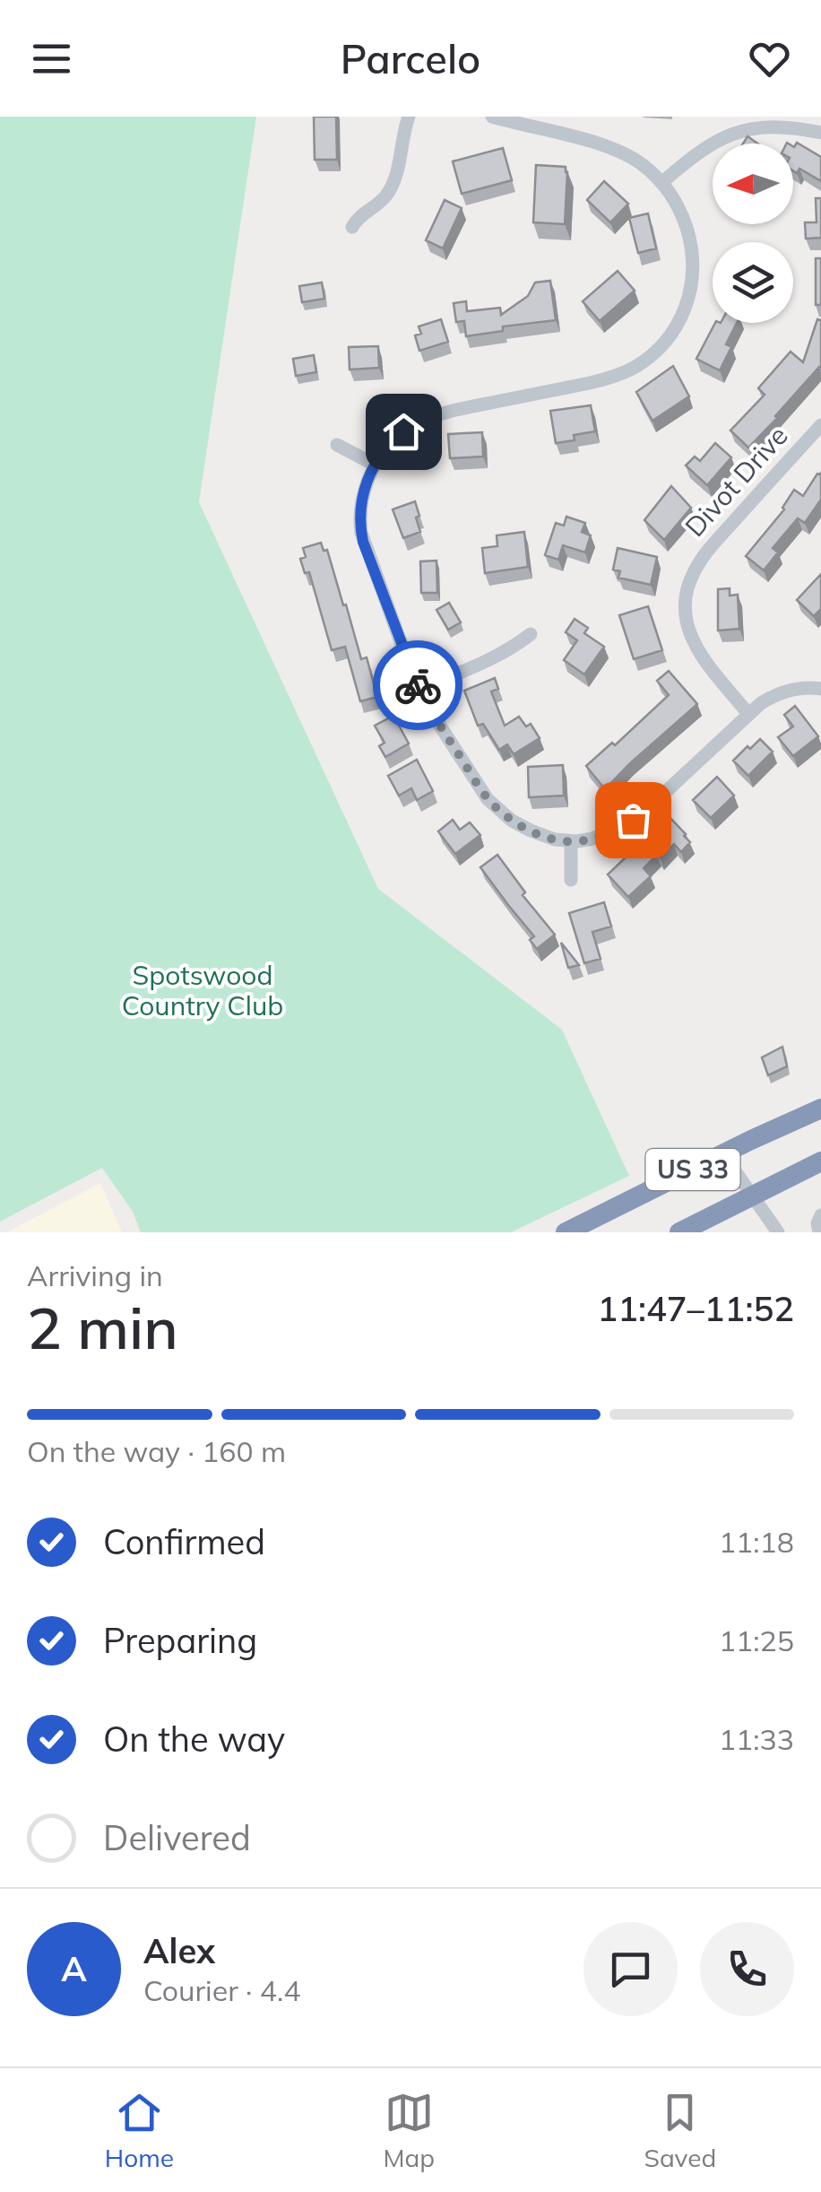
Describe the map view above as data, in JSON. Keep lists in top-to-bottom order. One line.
{"streets":{"highway":["US 33"],"street":["Divot Drive"]},"parks":["Spotswood Country Club"],"north":"left","page":{"header":"Parcelo","heading":["2 min","Arriving in","11:47–11:52"],"panel":["Alex","Courier · 4.4"],"bar":"On the way · 160 m","list":[["Confirmed","11:18"],["Preparing","11:25"],["On the way","11:33"],"Delivered"],"round":"A","tabs":["Home","Map","Saved"]}}
